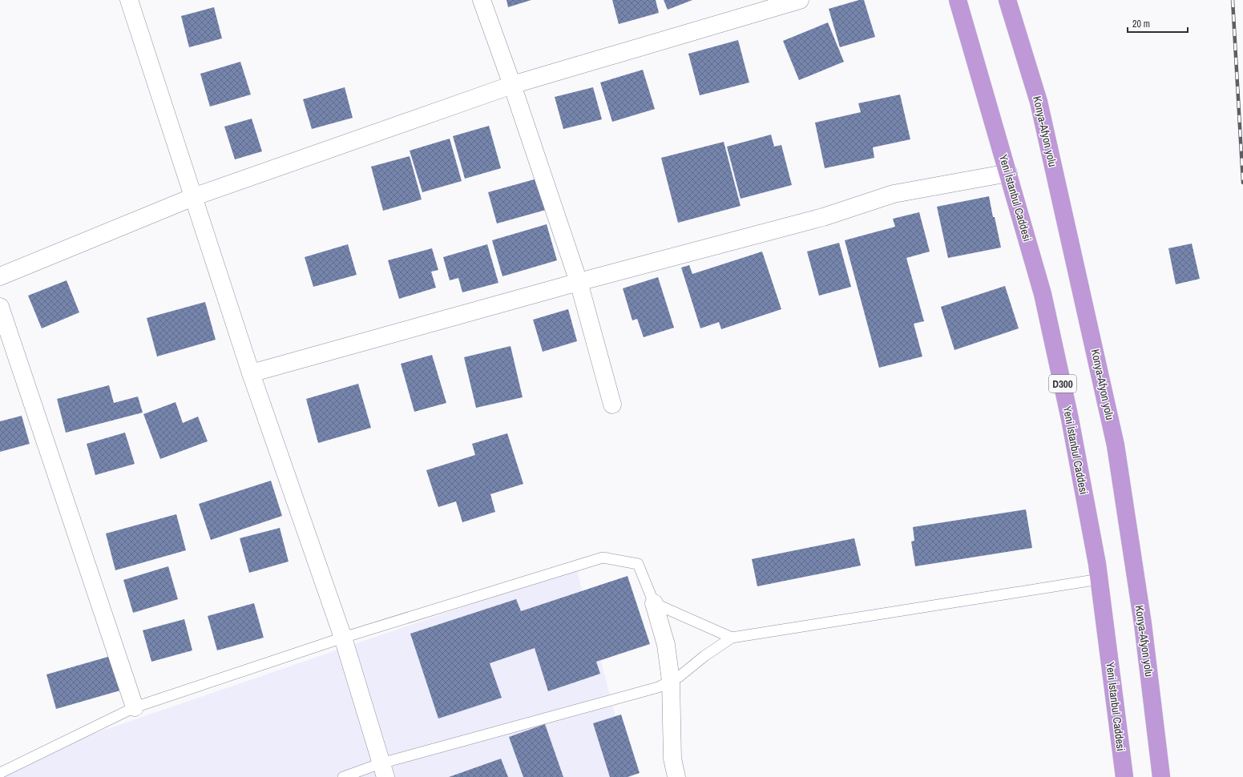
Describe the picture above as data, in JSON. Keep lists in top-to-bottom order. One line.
{"streets":{"highway":["Konya-Afyon yolu","Yeni İstanbul Caddesi","D300"]},"scale_bar":"20 m"}
